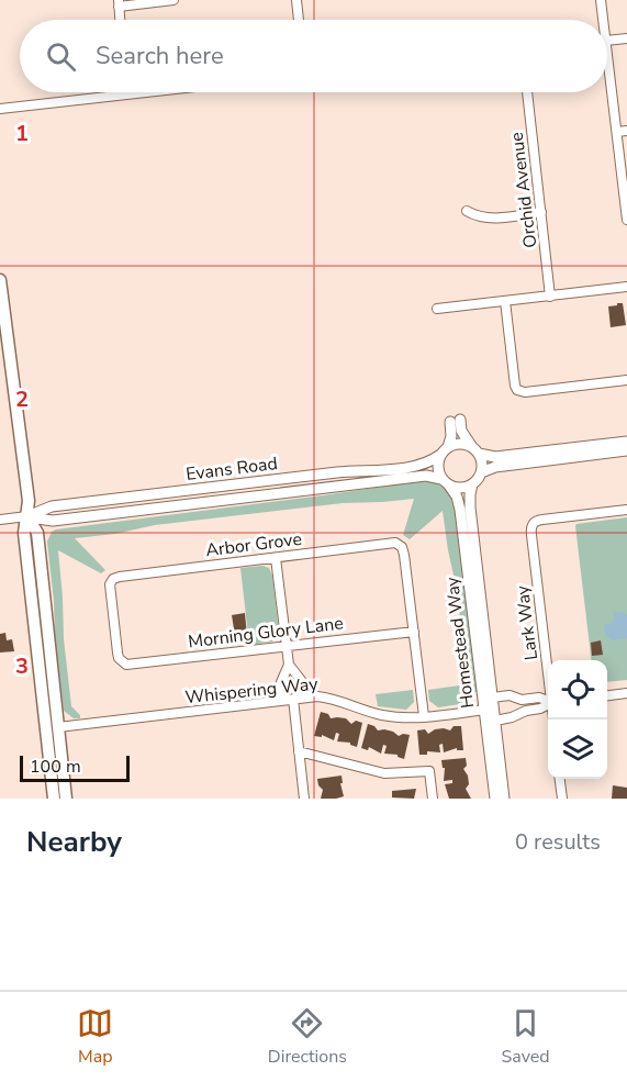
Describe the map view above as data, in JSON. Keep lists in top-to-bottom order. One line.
{"streets":{"street":["Orchid Avenue","Evans Road","Arbor Grove","Lark Way","Morning Glory Lane","Homestead Way","Whispering Way"]},"crossings":[["Evans Road","Homestead Way"],["Arbor Grove","Morning Glory Lane"],["Homestead Way","Whispering Way"]],"scale_bar":"100 m","page":{"search":"Search here","scale":"100 m","heading":["Nearby","0 results"],"nav":["Map","Directions","Saved"]},"grid":{"rows":["1","2","3"]}}
